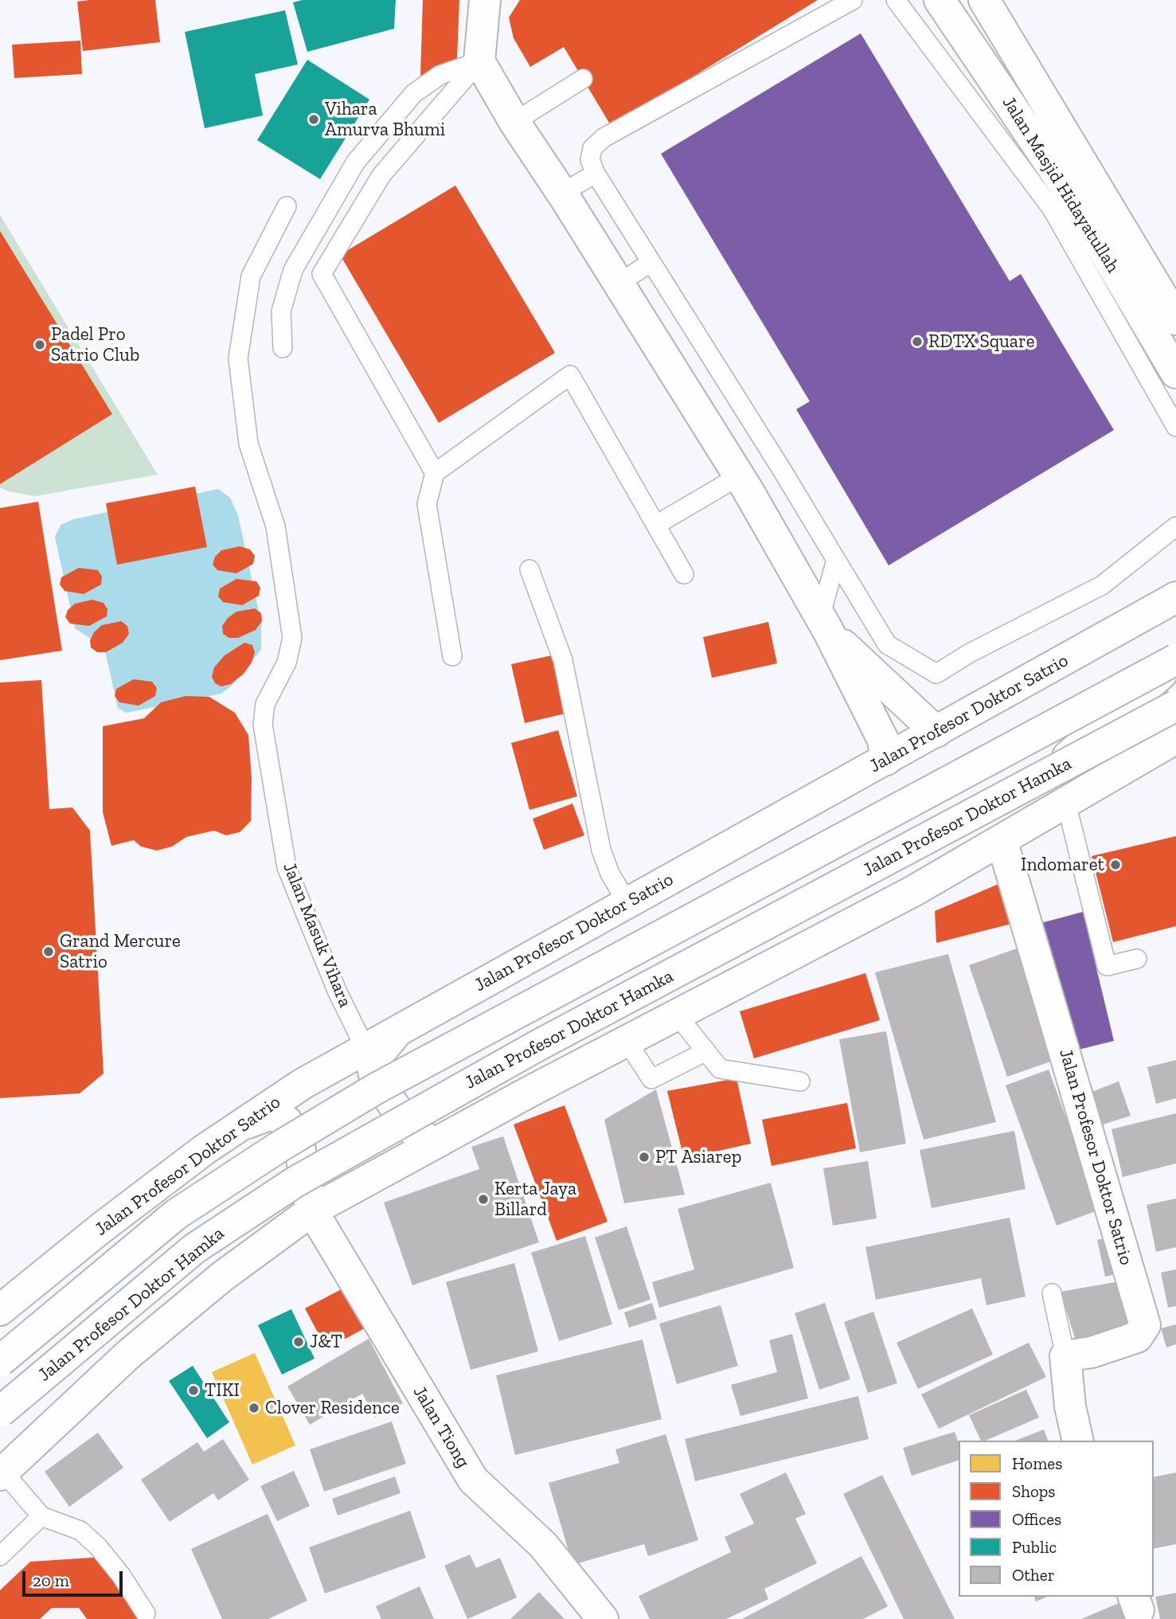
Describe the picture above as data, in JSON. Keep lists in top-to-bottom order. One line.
{"streets":{"main road":["Jalan Masjid Hidayatullah","Jalan Profesor Doktor Satrio","Jalan Profesor Doktor Hamka","Jalan Tiong"],"lane":["Jalan Masuk Vihara"]},"crossings":[["Jalan Profesor Doktor Satrio","Jalan Masuk Vihara"],["Jalan Profesor Doktor Satrio","Jalan Tiong"]],"places":["Vihara Amurva Bhumi","RDTX Square","Padel Pro Satrio Club","Indomaret","Grand Mercure Satrio","PT Asiarep","Kerta Jaya Billard","J&T","TIKI","Clover Residence"],"legend":["Homes","Shops","Offices","Public","Other"],"scale_bar":"20 m"}
